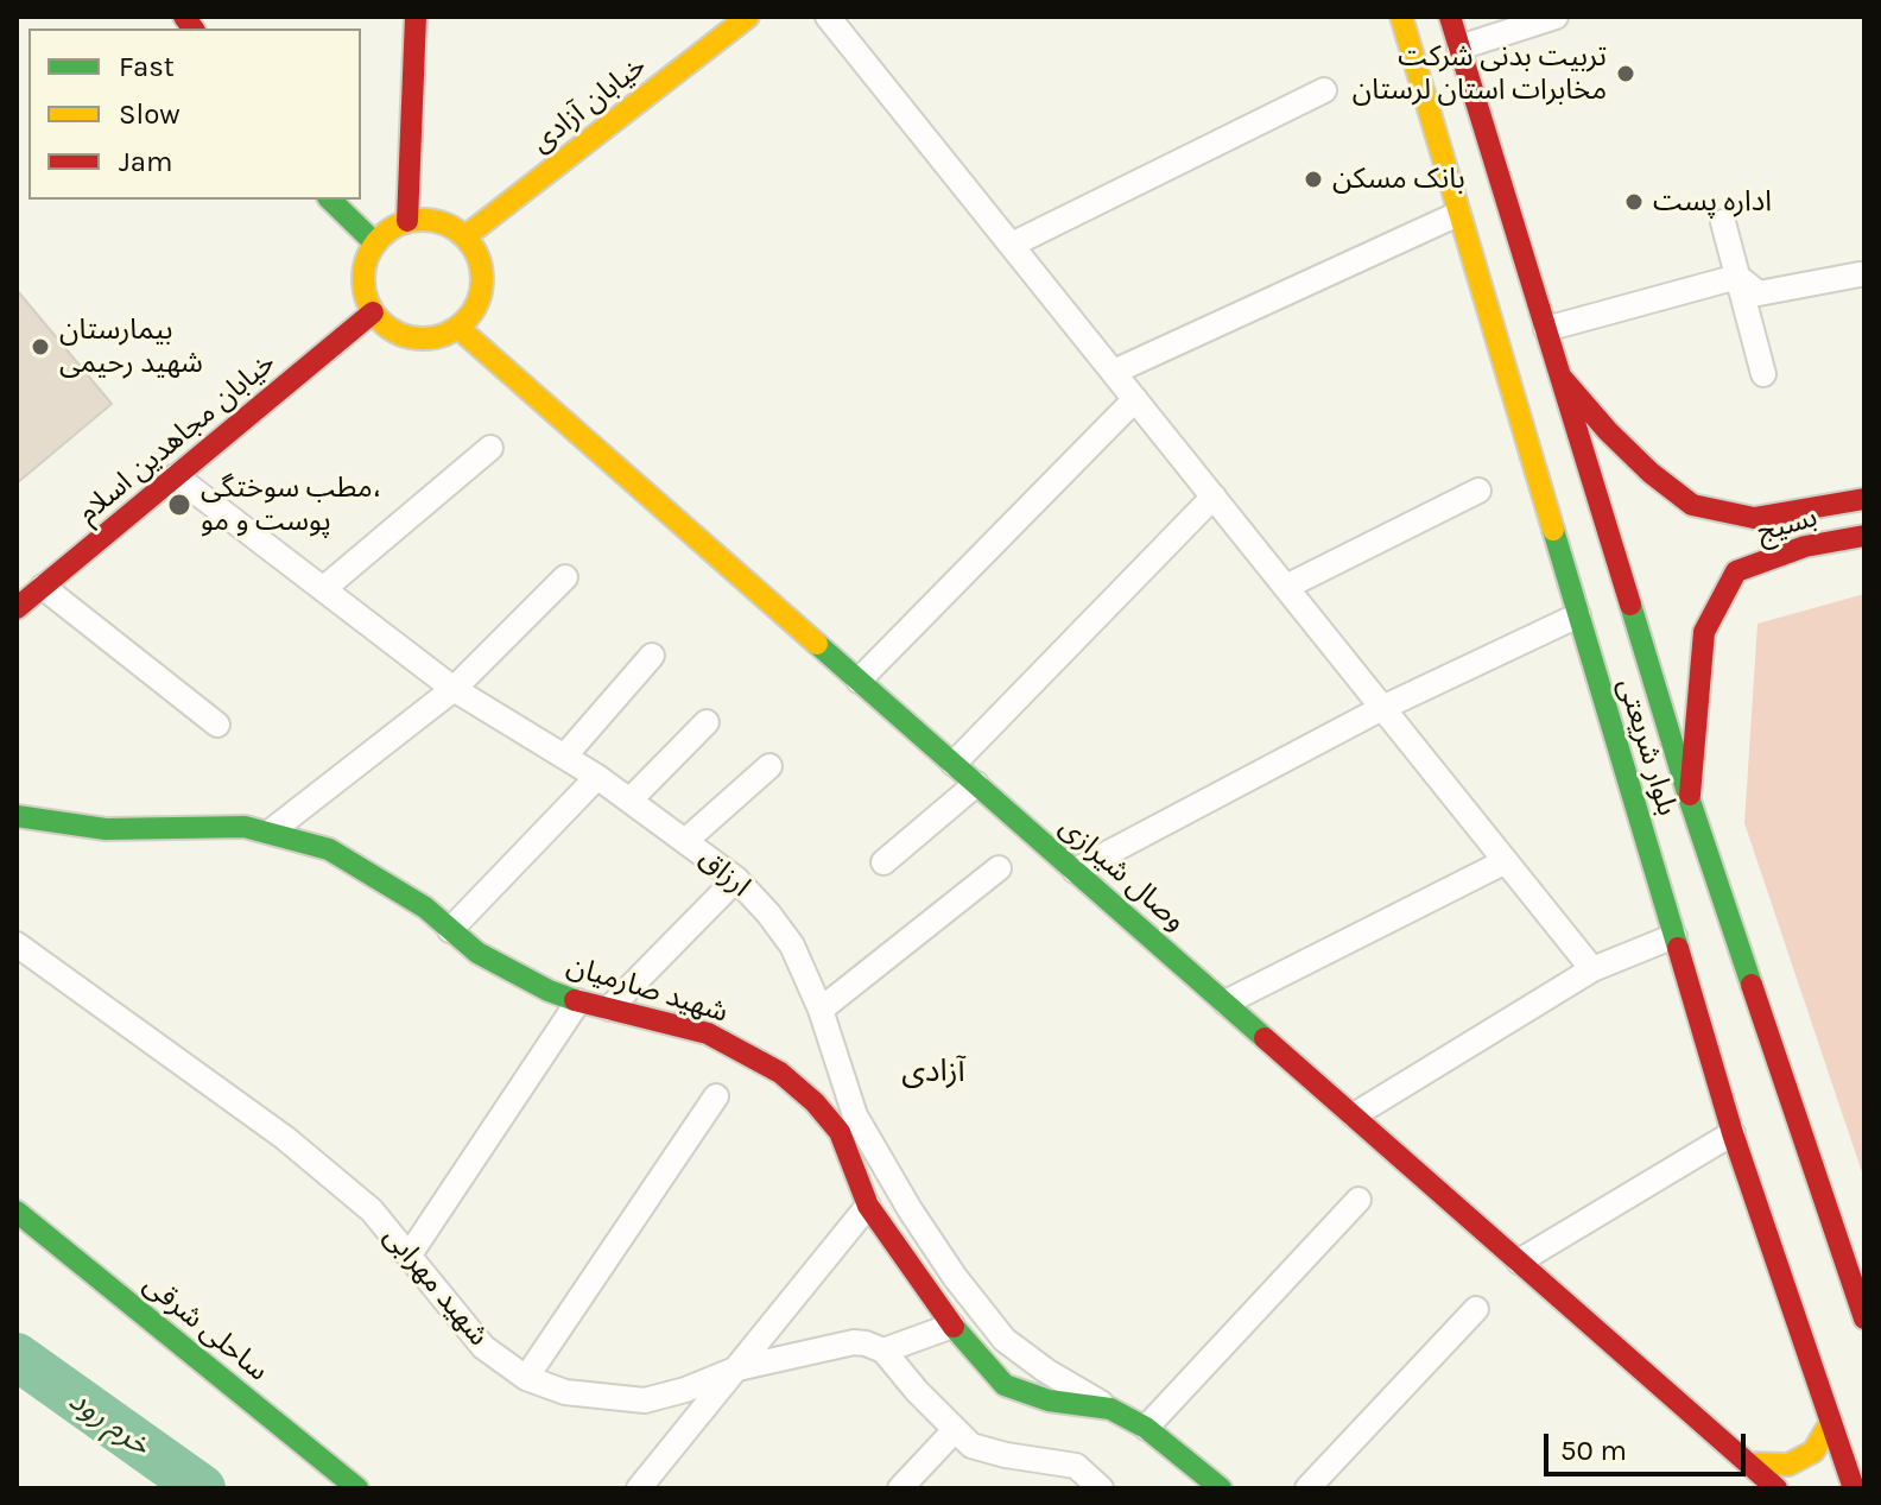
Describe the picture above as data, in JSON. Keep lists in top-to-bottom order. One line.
{"streets":{"main road":["خیابان آزادی","خیابان مجاهدین اسلام","بسیج","بلوار شریعتی","وصال شیرازی","شهید صارمیان","ساحلی شرقی"],"street":["ارزاق","شهید مهرابی"]},"crossings":[["خیابان آزادی","خیابان مجاهدین اسلام"],["خیابان آزادی","وصال شیرازی"],["خیابان مجاهدین اسلام","ارزاق"],["خیابان مجاهدین اسلام","وصال شیرازی"],["بسیج","بلوار شریعتی"],["ارزاق","شهید صارمیان"]],"districts":["آزادی"],"water":["خرم رود"],"places":["تربیت بدنی شرکت مخابرات استان لرستان","بانک مسکن","اداره پست","بیمارستان شهید رحیمی","مطب سوختگی، پوست و مو"],"legend":["Fast","Slow","Jam"],"scale_bar":"50 m"}
